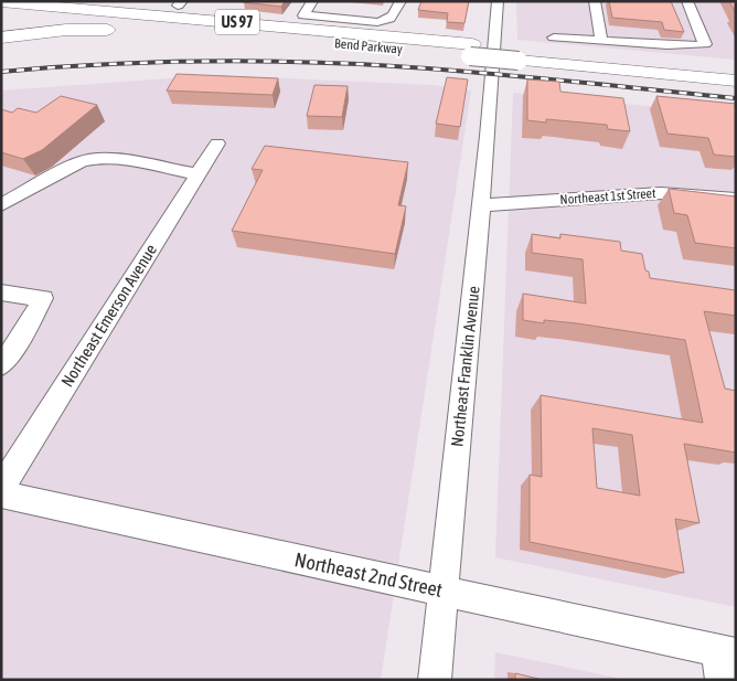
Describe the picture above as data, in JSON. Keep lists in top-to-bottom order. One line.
{"streets":{"highway":["US 97","Bend Parkway"],"street":["Northeast 1st Street","Northeast Emerson Avenue","Northeast Franklin Avenue","Northeast 2nd Street"]},"crossings":[["Northeast 1st Street","Northeast Franklin Avenue"],["Northeast Franklin Avenue","Northeast 2nd Street"]]}
